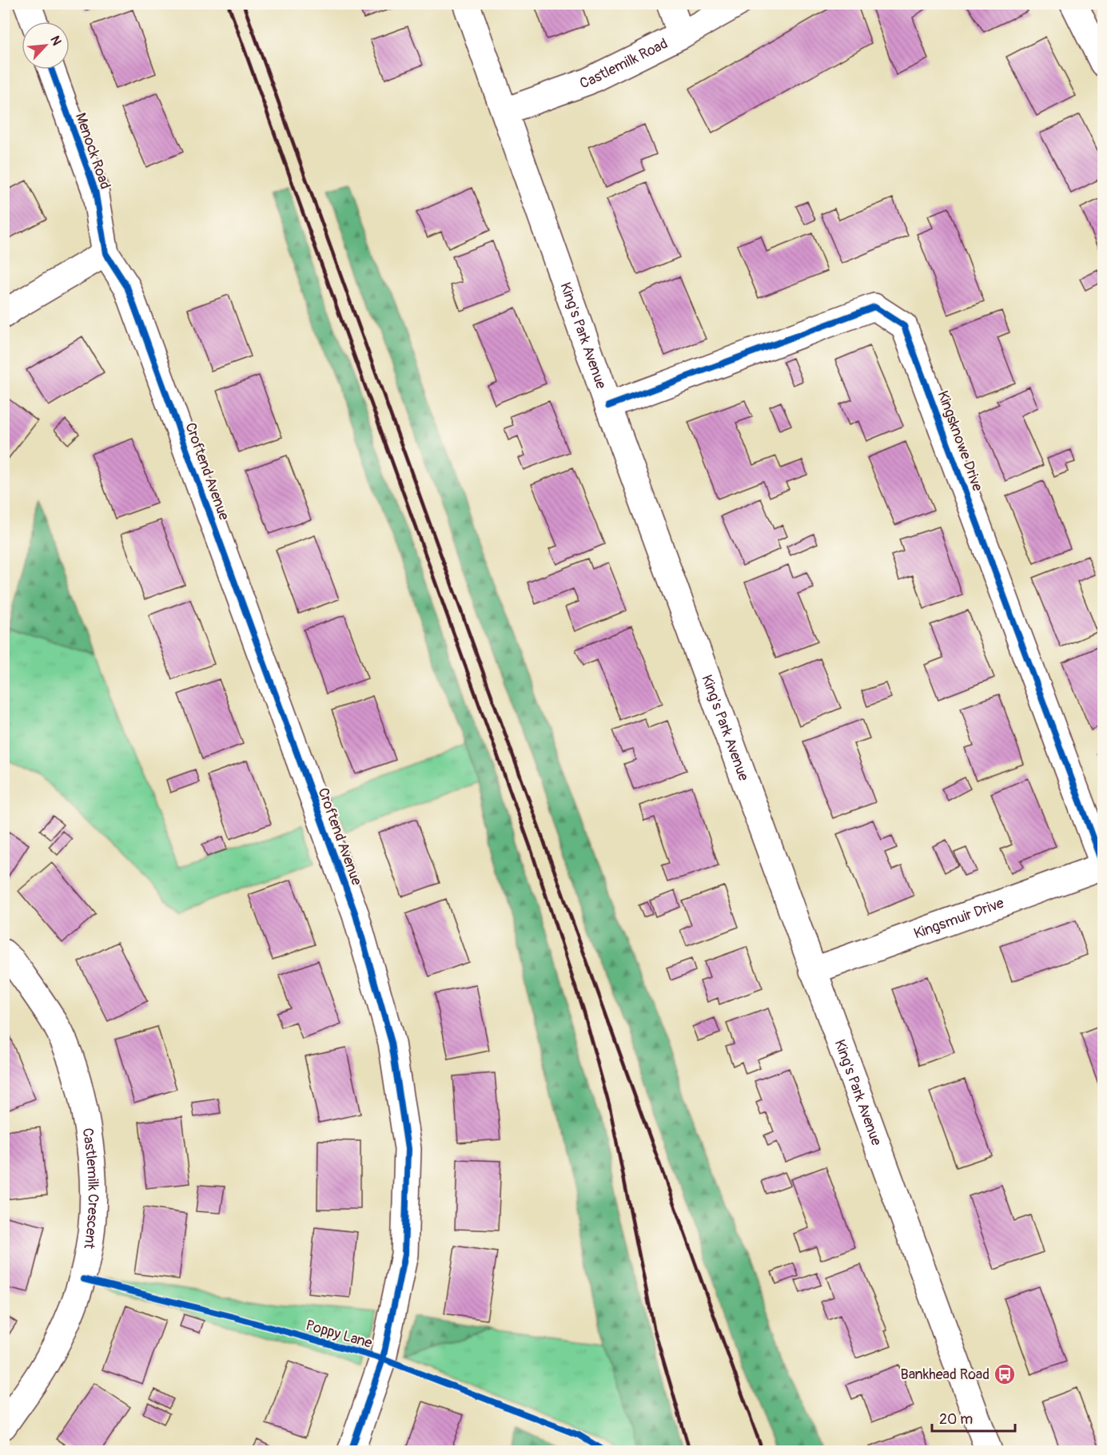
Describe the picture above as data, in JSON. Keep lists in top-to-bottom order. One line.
{"streets":{"street":["Castlemilk Road","Menock Road","King's Park Avenue","Kingsknowe Drive","Croftend Avenue","Kingsmuir Drive","Castlemilk Crescent"],"cycle path":["Poppy Lane"]},"crossings":[["Castlemilk Road","King's Park Avenue"],["Menock Road","Croftend Avenue"],["King's Park Avenue","Kingsknowe Drive"],["King's Park Avenue","Kingsmuir Drive"],["Kingsknowe Drive","Kingsmuir Drive"]],"places":{"bus stop":["Bankhead Road"]},"scale_bar":"20 m","north":"top right"}
